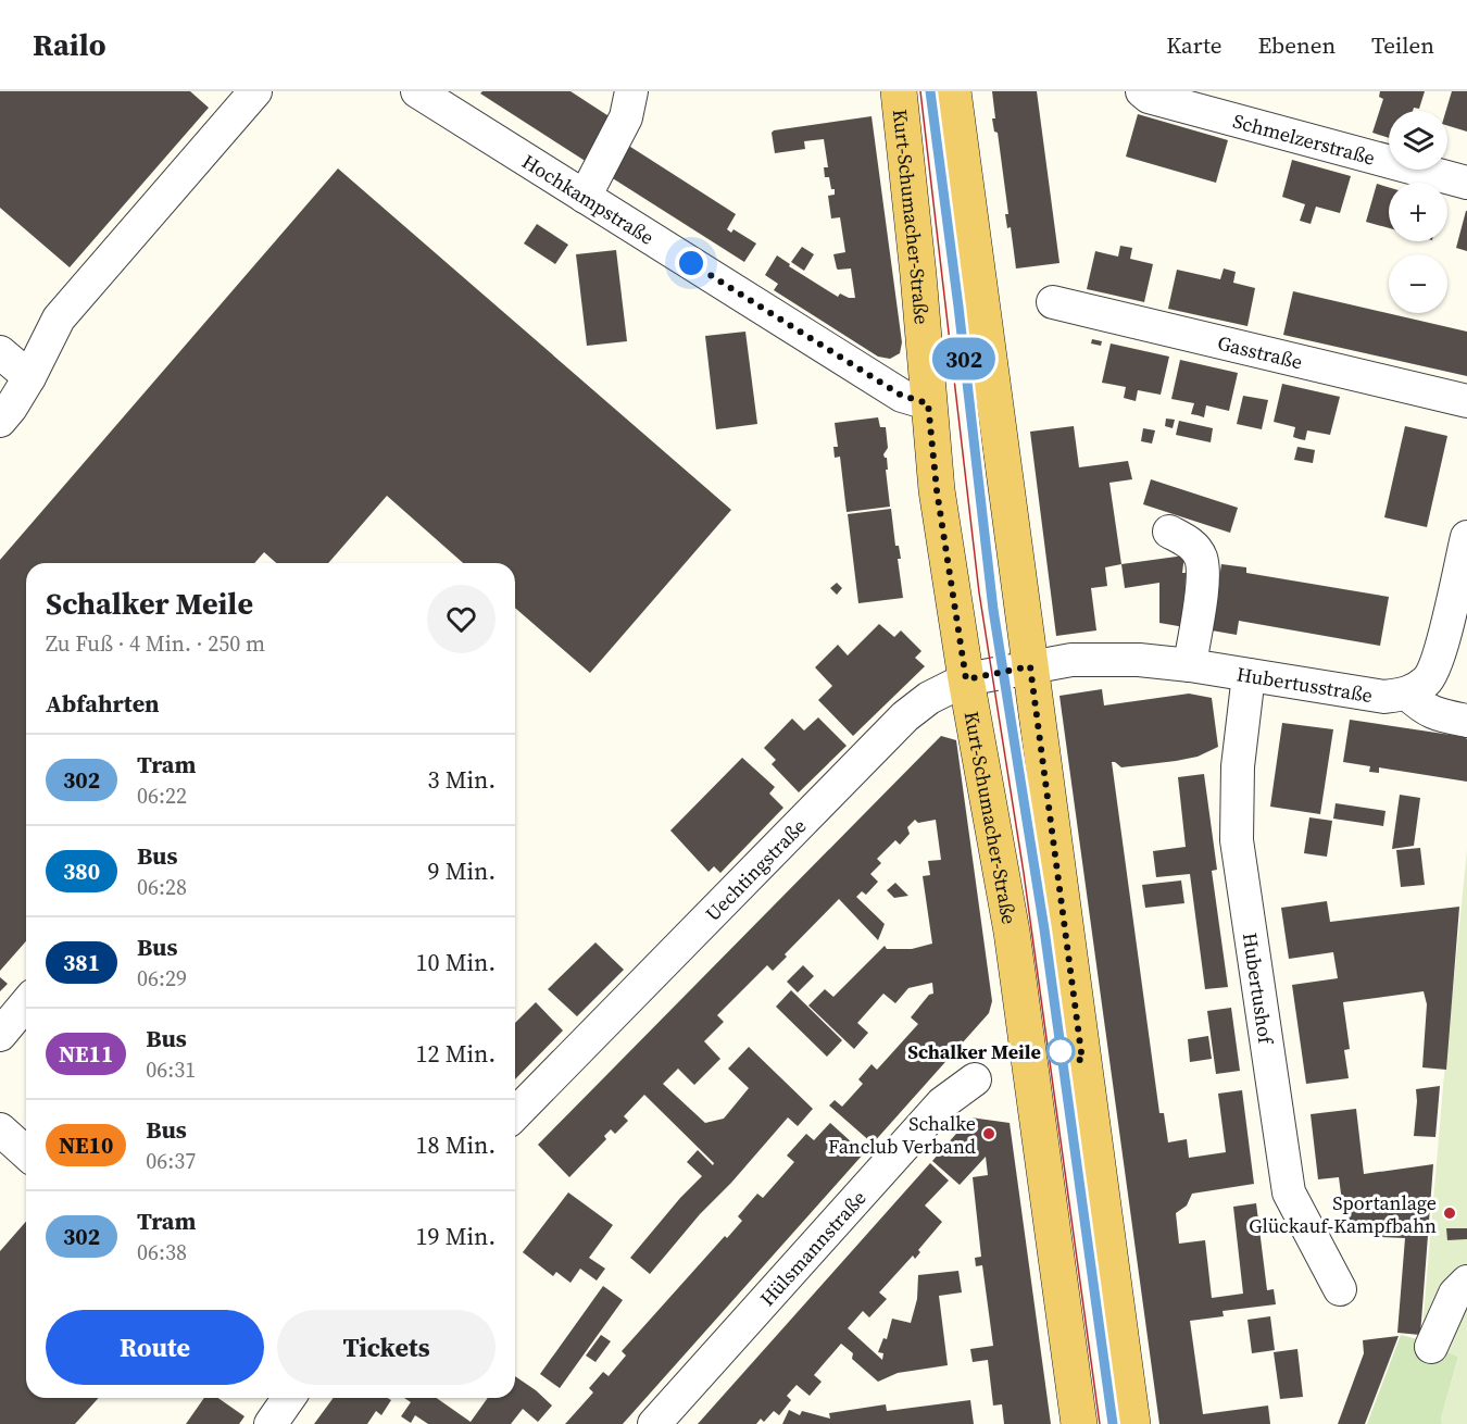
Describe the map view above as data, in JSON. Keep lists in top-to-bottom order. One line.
{"streets":{"main road":["Kurt-Schumacher-Straße"],"street":["Schmelzerstraße","Hochkampstraße","Gasstraße","Hubertusstraße","Uechtingstraße","Hubertushof","Hülsmannstraße"]},"crossings":[["Hochkampstraße","Kurt-Schumacher-Straße"],["Kurt-Schumacher-Straße","Uechtingstraße"],["Hubertusstraße","Uechtingstraße"],["Hubertusstraße","Hubertushof"]],"places":["Schalker Meile","Schalke Fanclub Verband","Sportanlage Glückauf-Kampfbahn"],"lines":["tram line 302"],"page":{"header":"Railo","nav":["Karte","Ebenen","Teilen"],"on_map":"302","map_buttons":["+","−"],"heading":[["Schalker Meile","Zu Fuß · 4 Min. · 250 m"],"Abfahrten"],"list":[{"mark":"302","name":"Tram","note":"06:22","value":"3 Min."},{"mark":"380","name":"Bus","note":"06:28","value":"9 Min."},{"mark":"381","name":"Bus","note":"06:29","value":"10 Min."},{"mark":"NE11","name":"Bus","note":"06:31","value":"12 Min."},{"mark":"NE10","name":"Bus","note":"06:37","value":"18 Min."},{"mark":"302","name":"Tram","note":"06:38","value":"19 Min."}],"buttons":["Route","Tickets"]}}
